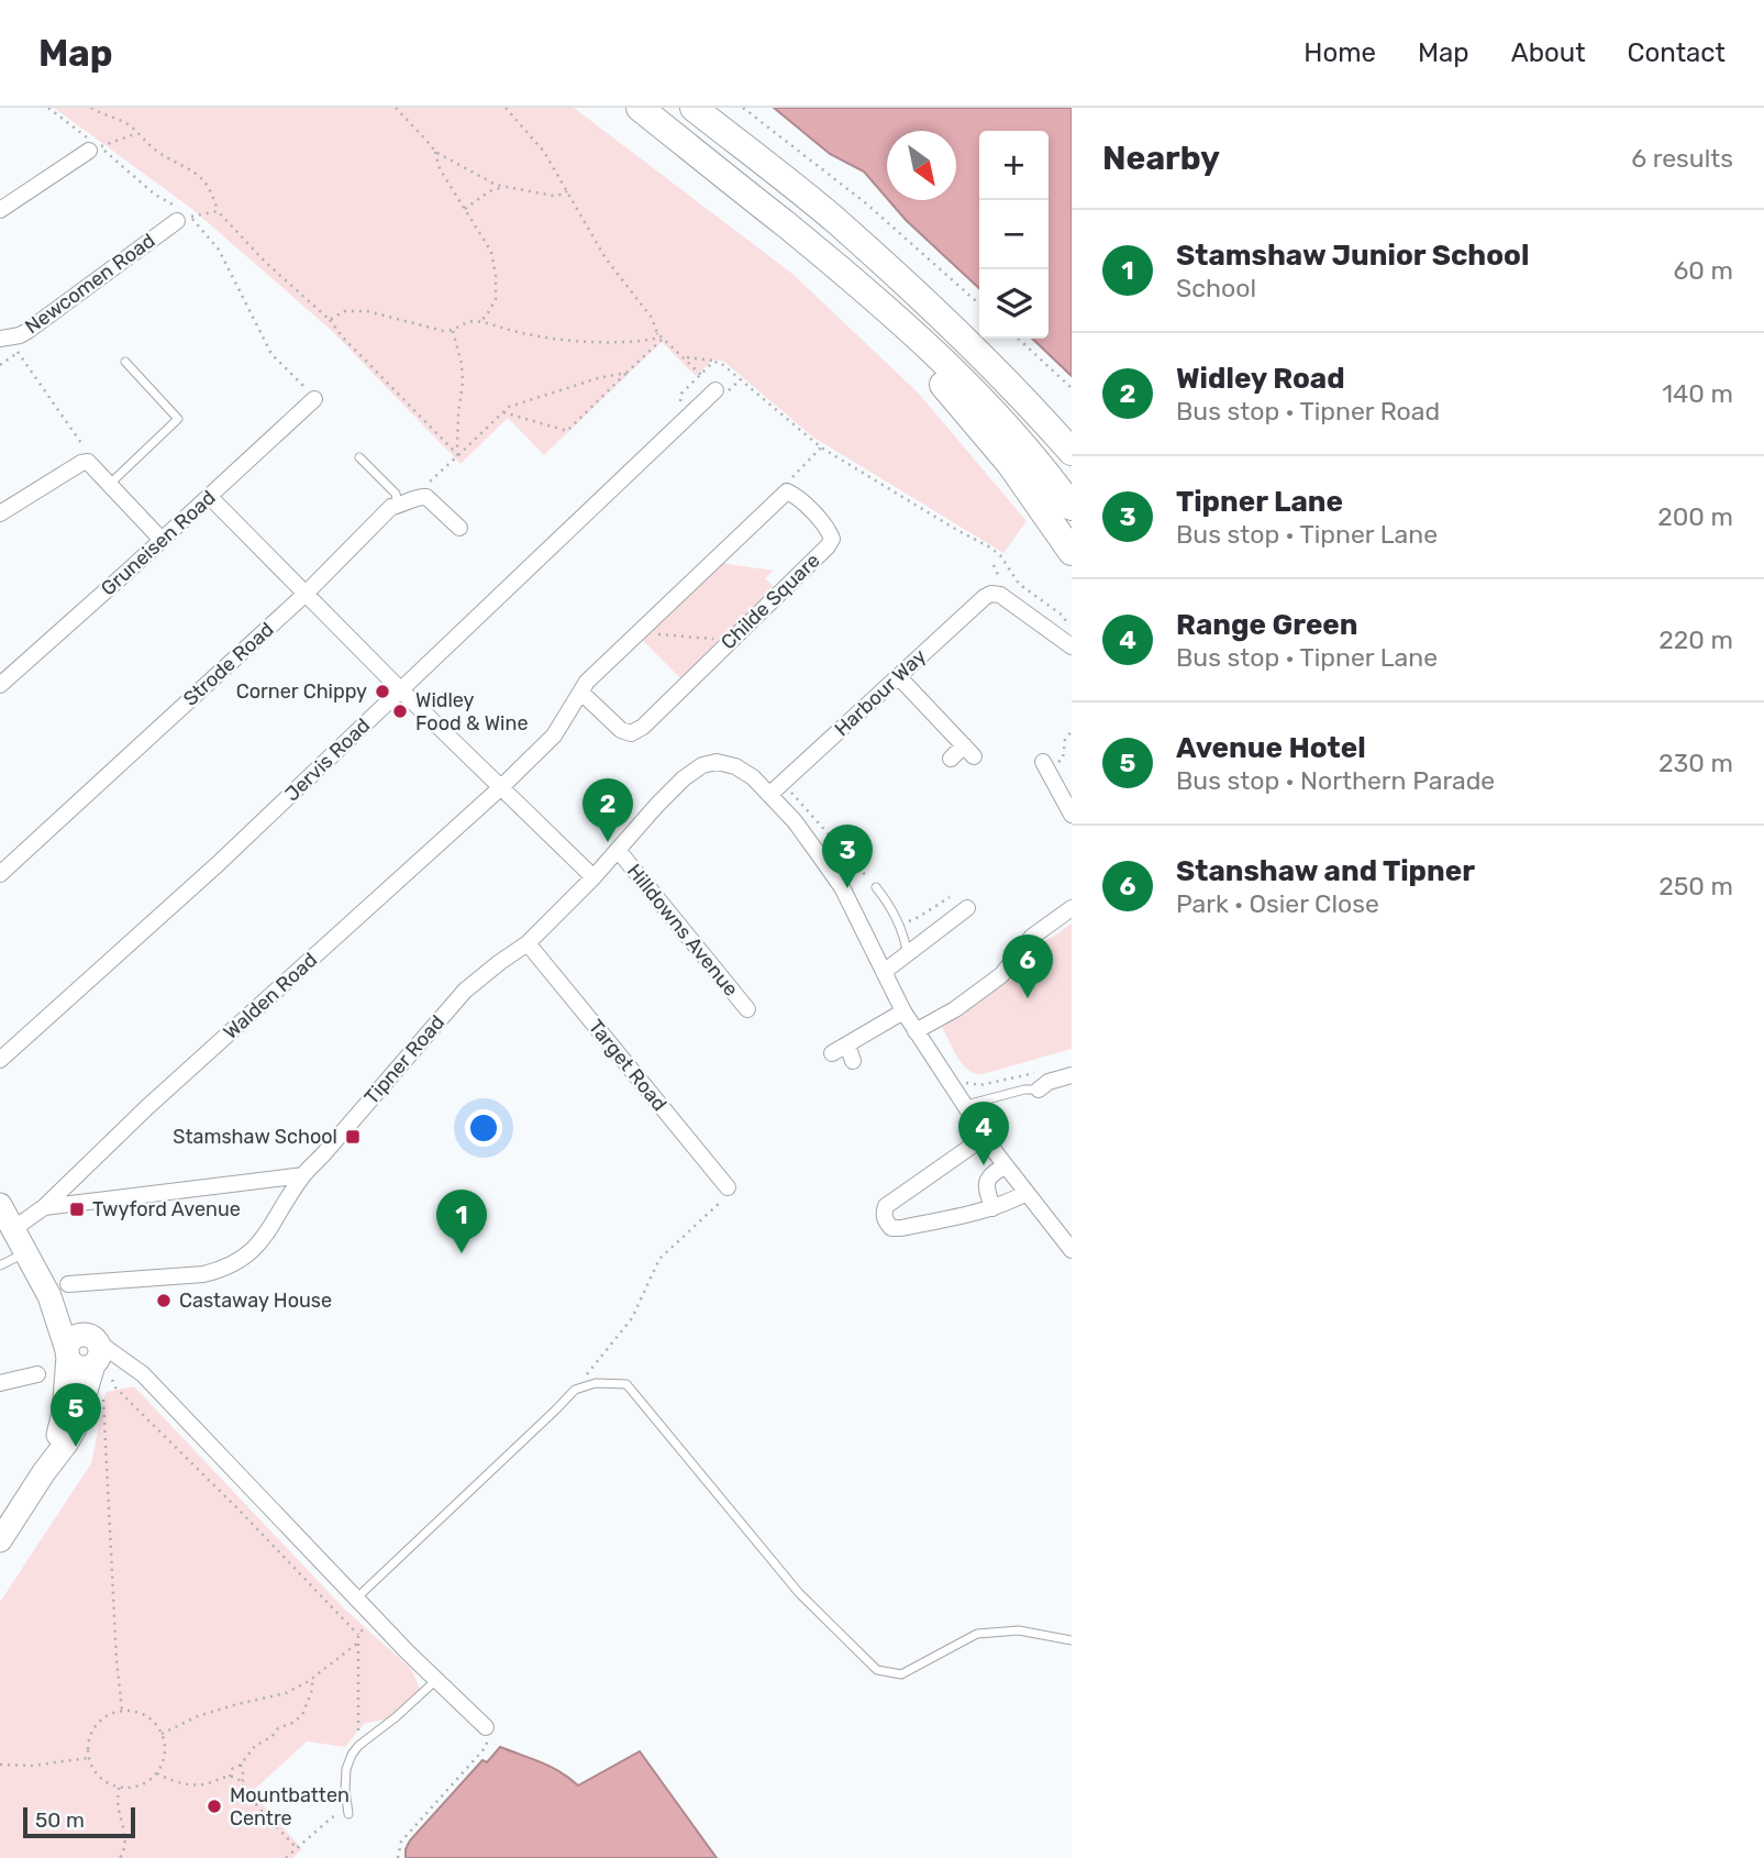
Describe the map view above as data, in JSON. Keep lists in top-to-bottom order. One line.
{"streets":{"street":["Newcomen Road","Gruneisen Road","Childe Square","Strode Road","Harbour Way","Jervis Road","Hilldowns Avenue","Walden Road","Tipner Road","Target Road"]},"crossings":[["Harbour Way","Tipner Road"],["Hilldowns Avenue","Tipner Road"],["Tipner Road","Target Road"]],"places":{"other":["Corner Chippy","Widley Food & Wine","Castaway House","Mountbatten Centre"],"transit":["Stamshaw School","Twyford Avenue"]},"scale_bar":"50 m","north":"bottom right","page":{"header":"Map","nav":["Home","Map","About","Contact"],"heading":["Nearby","6 results"],"map_buttons":["+","−"],"list":[{"mark":"1","name":"Stamshaw Junior School","note":"School","value":"60 m"},{"mark":"2","name":"Widley Road","note":"Bus stop · Tipner Road","value":"140 m"},{"mark":"3","name":"Tipner Lane","note":"Bus stop · Tipner Lane","value":"200 m"},{"mark":"4","name":"Range Green","note":"Bus stop · Tipner Lane","value":"220 m"},{"mark":"5","name":"Avenue Hotel","note":"Bus stop · Northern Parade","value":"230 m"},{"mark":"6","name":"Stanshaw and Tipner","note":"Park · Osier Close","value":"250 m"}],"pins":["2","3","6","4","1","5"],"scale":"50 m"}}
